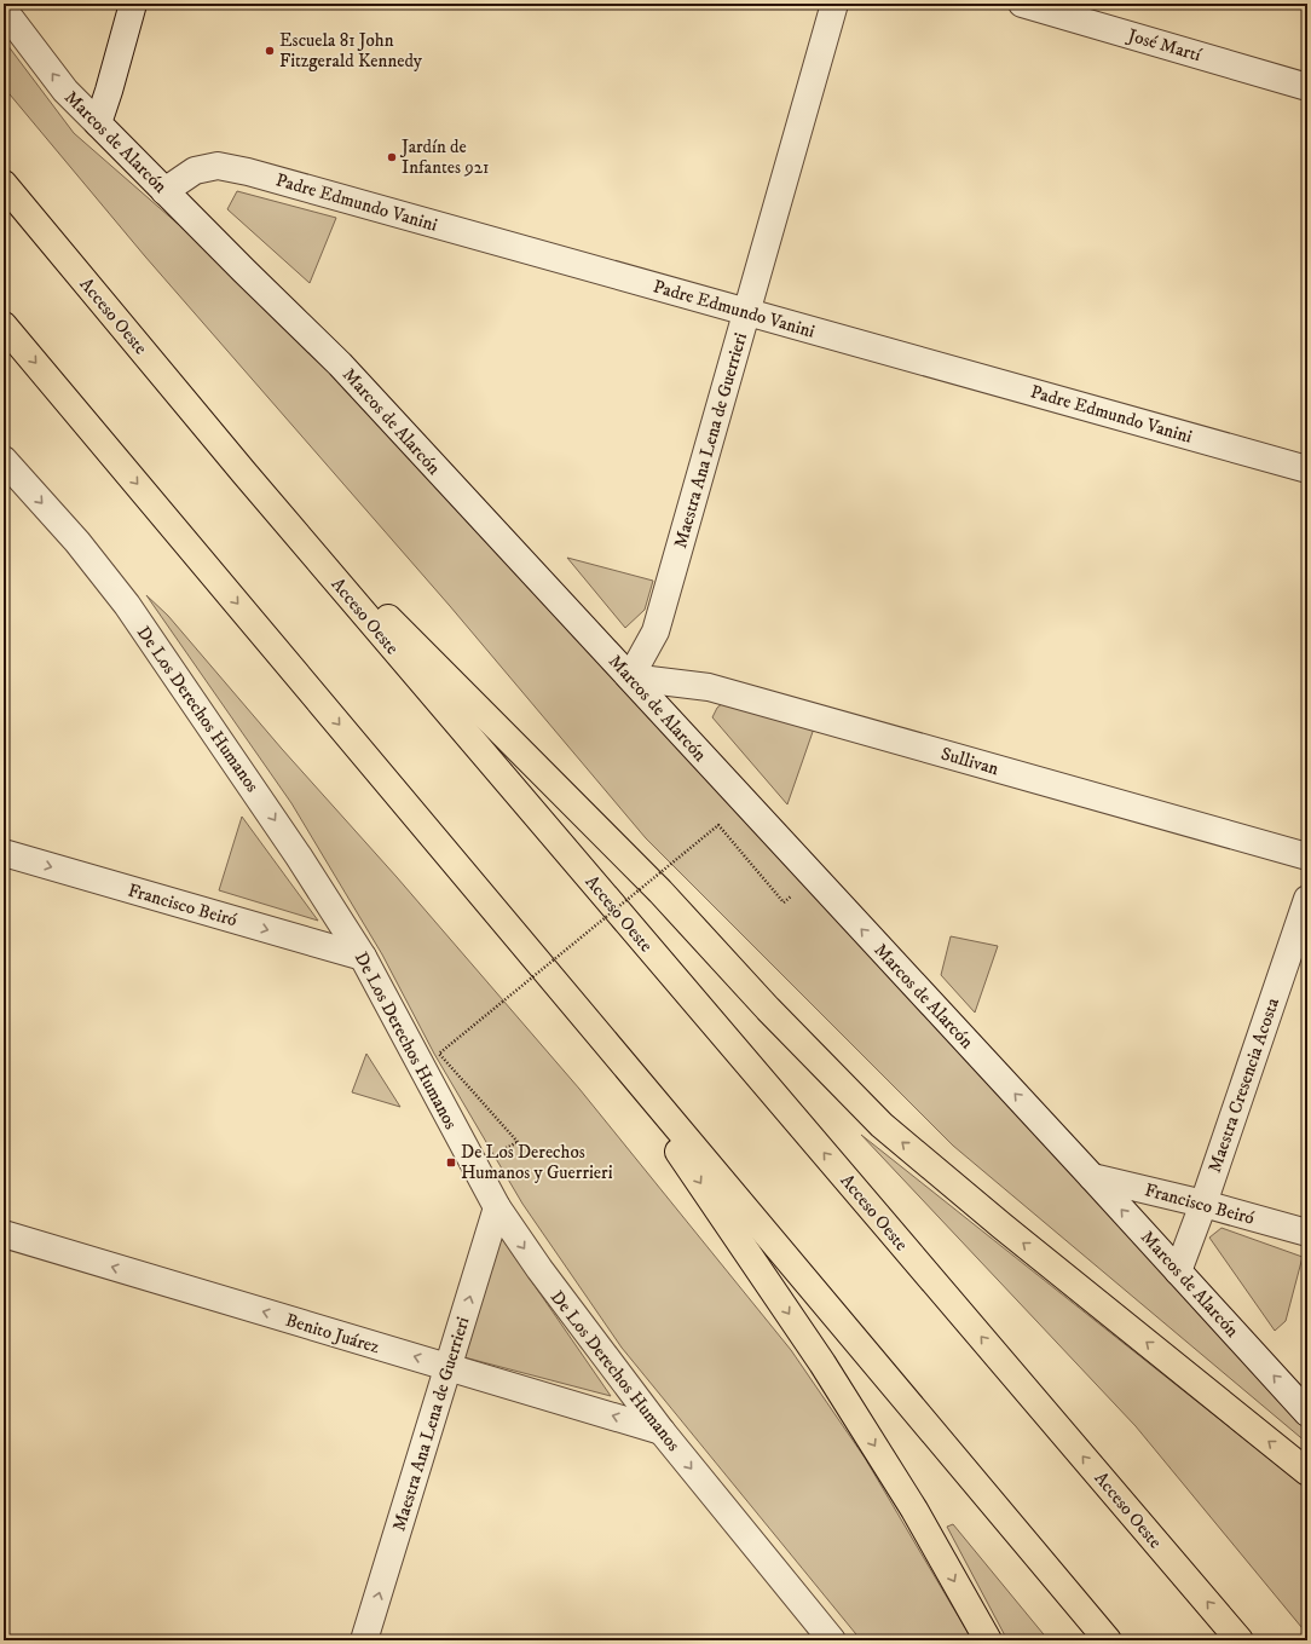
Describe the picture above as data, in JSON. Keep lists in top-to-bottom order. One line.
{"streets":{"highway":["Acceso Oeste"],"street":["José Martí","Marcos de Alarcón","Padre Edmundo Vanini","Maestra Ana Lena de Guerrieri","De Los Derechos Humanos","Sullivan","Francisco Beiró","Maestra Cresencia Acosta","Benito Juárez"]},"crossings":[["Marcos de Alarcón","Padre Edmundo Vanini"],["Marcos de Alarcón","Maestra Ana Lena de Guerrieri"],["Marcos de Alarcón","Sullivan"],["Marcos de Alarcón","Francisco Beiró"],["Marcos de Alarcón","Maestra Cresencia Acosta"],["Padre Edmundo Vanini","Maestra Ana Lena de Guerrieri"],["Maestra Ana Lena de Guerrieri","De Los Derechos Humanos"],["Maestra Ana Lena de Guerrieri","Sullivan"],["Maestra Ana Lena de Guerrieri","Benito Juárez"],["De Los Derechos Humanos","Francisco Beiró"],["De Los Derechos Humanos","Benito Juárez"],["Francisco Beiró","Maestra Cresencia Acosta"]],"one_way":["Marcos de Alarcón","Maestra Ana Lena de Guerrieri","De Los Derechos Humanos","Francisco Beiró","Benito Juárez"],"places":{"other":["Escuela 81 John Fitzgerald Kennedy","Jardín de Infantes 921"],"transit":["De Los Derechos Humanos y Guerrieri"]}}
